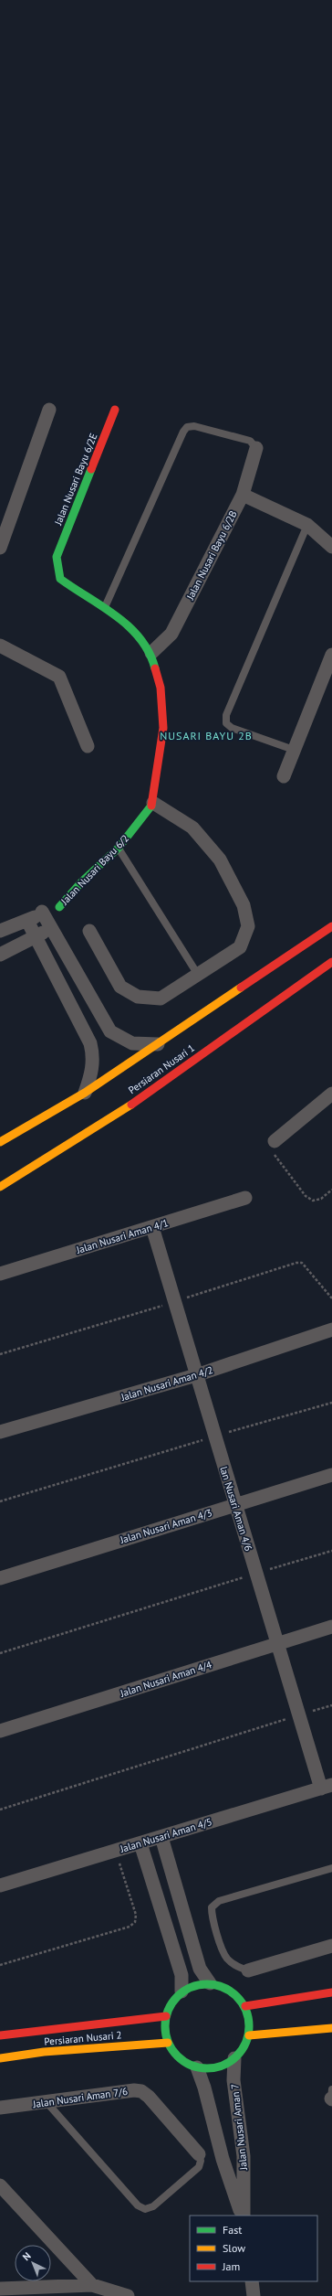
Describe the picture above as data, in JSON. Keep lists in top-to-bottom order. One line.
{"streets":{"street":["Jalan Nusari Bayu 6/2E","Jalan Nusari Bayu 6/2B","Jalan Nusari Bayu 6/2","Persiaran Nusari 1","Jalan Nusari Aman 4/1","Jalan Nusari Aman 4/2","lan Nusari Aman 4/6","Jalan Nusari Aman 4/3","Jalan Nusari Aman 4/4","Jalan Nusari Aman 4/5","Persiaran Nusari 2","Jalan Nusari Aman 7/6","Jalan Nusari Aman 7"]},"crossings":[["Jalan Nusari Aman 4/1","lan Nusari Aman 4/6"],["Jalan Nusari Aman 4/2","lan Nusari Aman 4/6"],["lan Nusari Aman 4/6","Jalan Nusari Aman 4/3"],["lan Nusari Aman 4/6","Jalan Nusari Aman 4/4"],["lan Nusari Aman 4/6","Jalan Nusari Aman 4/5"],["Persiaran Nusari 2","Jalan Nusari Aman 7"]],"districts":["NUSARI BAYU 2B"],"legend":["Fast","Slow","Jam"],"north":"top left"}
